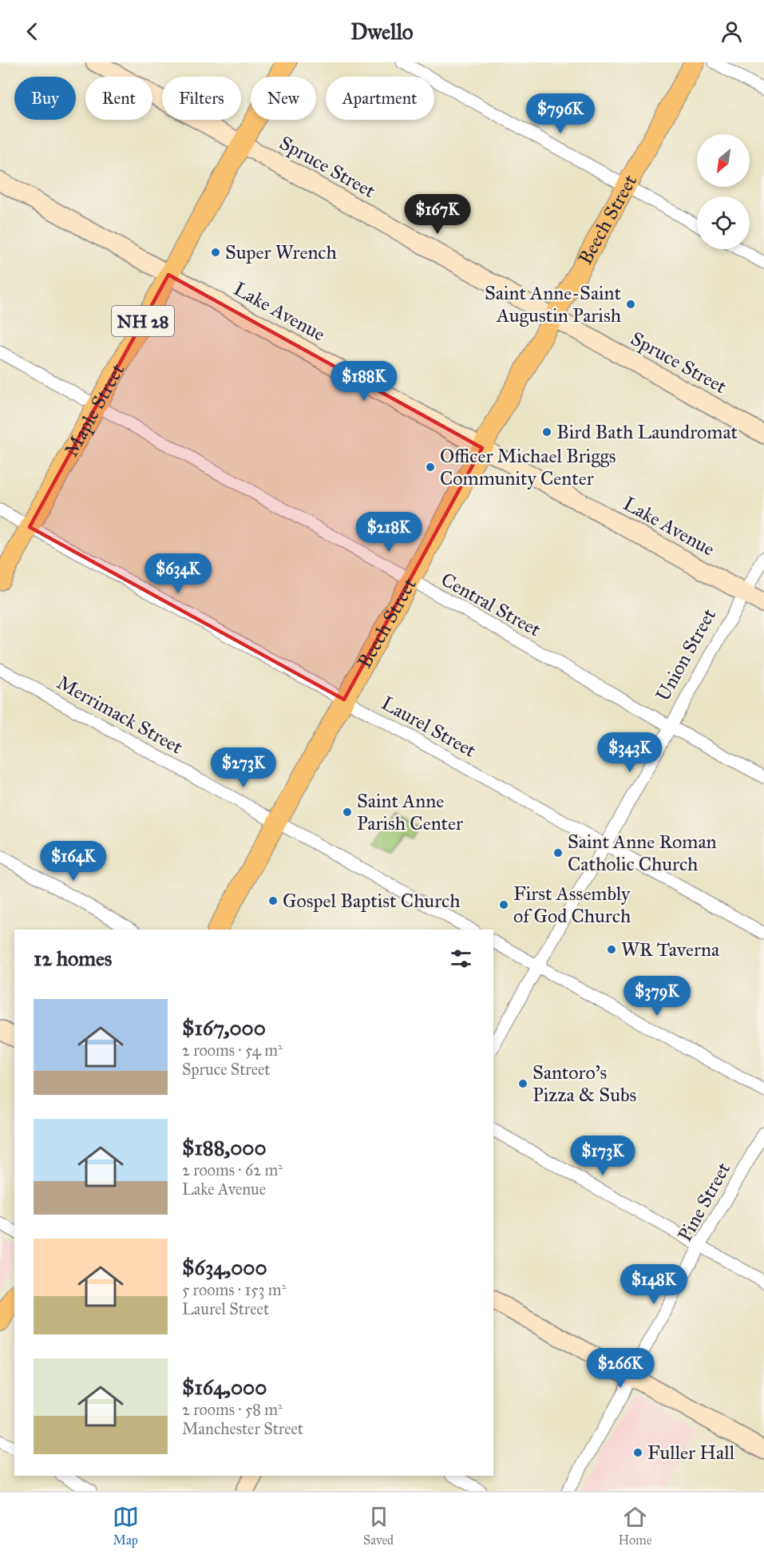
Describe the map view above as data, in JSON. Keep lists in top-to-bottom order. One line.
{"streets":{"main road":["Beech Street","NH 28","Maple Street"],"street":["Spruce Street","Lake Avenue","Central Street","Union Street","Merrimack Street","Laurel Street","Pine Street"]},"crossings":[["Spruce Street","Beech Street"],["Spruce Street","Maple Street"],["Beech Street","Lake Avenue"],["Beech Street","Central Street"],["Beech Street","Merrimack Street"],["Beech Street","Laurel Street"],["Lake Avenue","Maple Street"],["Lake Avenue","Union Street"],["Maple Street","Central Street"],["Maple Street","Laurel Street"],["Central Street","Union Street"],["Union Street","Laurel Street"]],"places":["Super Wrench","Saint Anne-Saint Augustin Parish","Bird Bath Laundromat","Officer Michael Briggs Community Center","Saint Anne Parish Center","Saint Anne Roman Catholic Church","Gospel Baptist Church","First Assembly of God Church","WR Taverna","Santoro's Pizza & Subs","Fuller Hall"],"north":"bottom left","page":{"header":"Dwello","chip":["Buy","Rent","Filters","New","Apartment"],"price":["$796K","$167K","$188K","$218K","$634K","$343K","$273K","$164K","$379K","$173K","$148K","$266K"],"heading":"12 homes","list":[{"name":"$167,000","note":"2 rooms · 54 m² · Spruce Street"},{"name":"$188,000","note":"2 rooms · 62 m² · Lake Avenue"},{"name":"$634,000","note":"5 rooms · 153 m² · Laurel Street"},{"name":"$164,000","note":"2 rooms · 58 m² · Manchester Street"}],"tabs":["Map","Saved","Home"]}}
